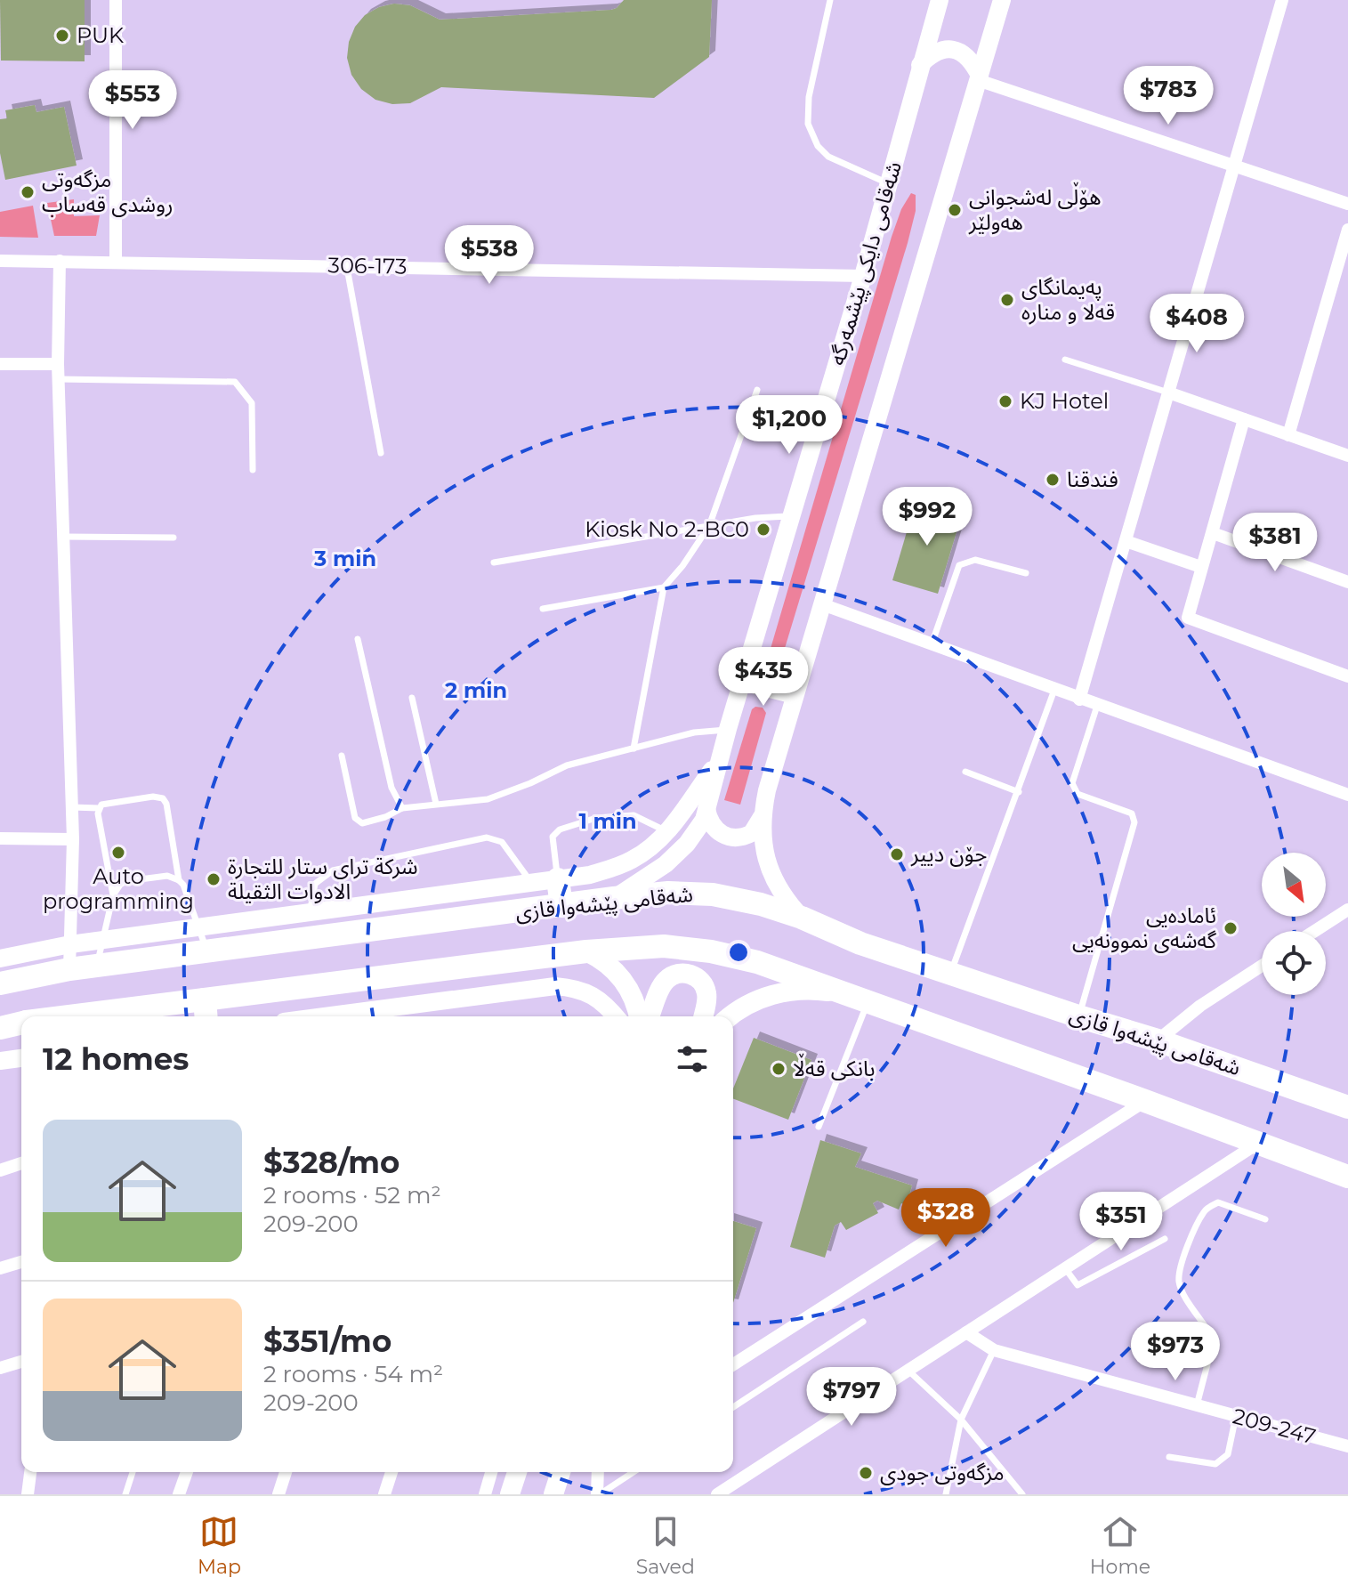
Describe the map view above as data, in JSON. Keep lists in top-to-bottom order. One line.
{"streets":{"highway":["شەقامی پێشەوا قازی"],"street":["شەقامی دایکی پێشمەرگە","306-173","209-247"]},"crossings":[["شەقامی دایکی پێشمەرگە","306-173"],["شەقامی دایکی پێشمەرگە","شەقامی پێشەوا قازی"]],"places":["PUK","مزگەوتی روشدی قەساب","هۆڵی لەشجوانی هەولێر","پەیمانگای قەلا و منارە","KJ Hotel","فندقنا","Kiosk No 2-BC0","Auto programming","جۆن دییر","شركة ترای ستار للتجارة الادوات الثقيلة","ئامادەیی گەشەی نموونەیی","بانکی قەڵا","مزگەوتی جودی"],"north":"bottom right","page":{"price":["$783","$553","$538","$408","$1,200","$992","$381","$435","$328","$351","$973","$797"],"heading":"12 homes","list":[{"name":"$328/mo","note":"2 rooms · 52 m² · 209-200"},{"name":"$351/mo","note":"2 rooms · 54 m² · 209-200"}],"tabs":["Map","Saved","Home"]},"rings":["3 min","2 min","1 min"]}
